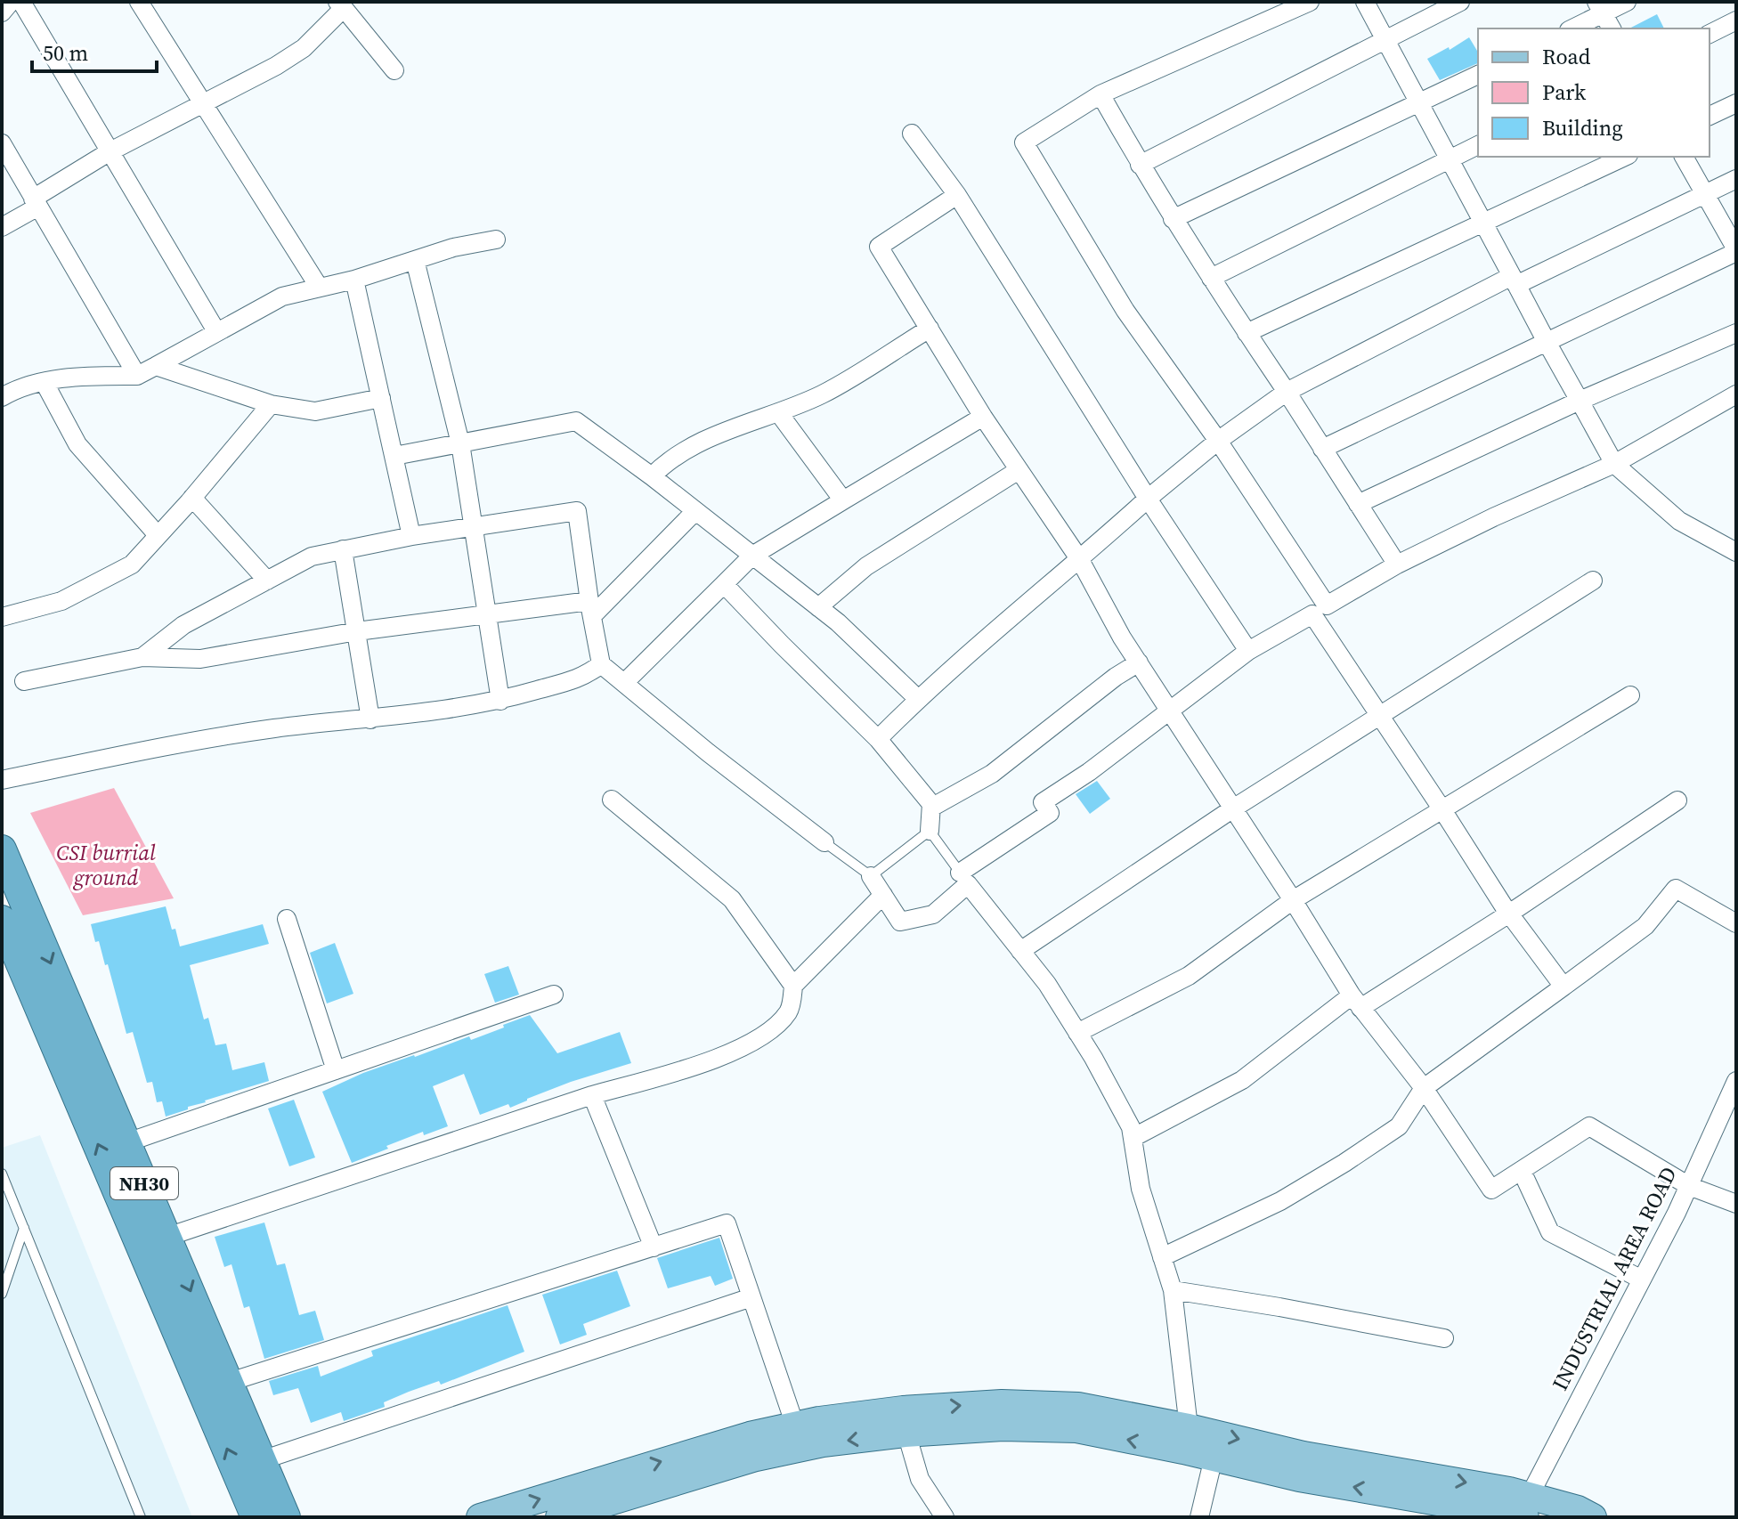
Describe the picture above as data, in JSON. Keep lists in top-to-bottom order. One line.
{"streets":{"highway":["NH30"],"street":["INDUSTRIAL AREA ROAD"]},"parks":["CSI burrial ground"],"legend":["Road","Park","Building"],"scale_bar":"50 m"}
